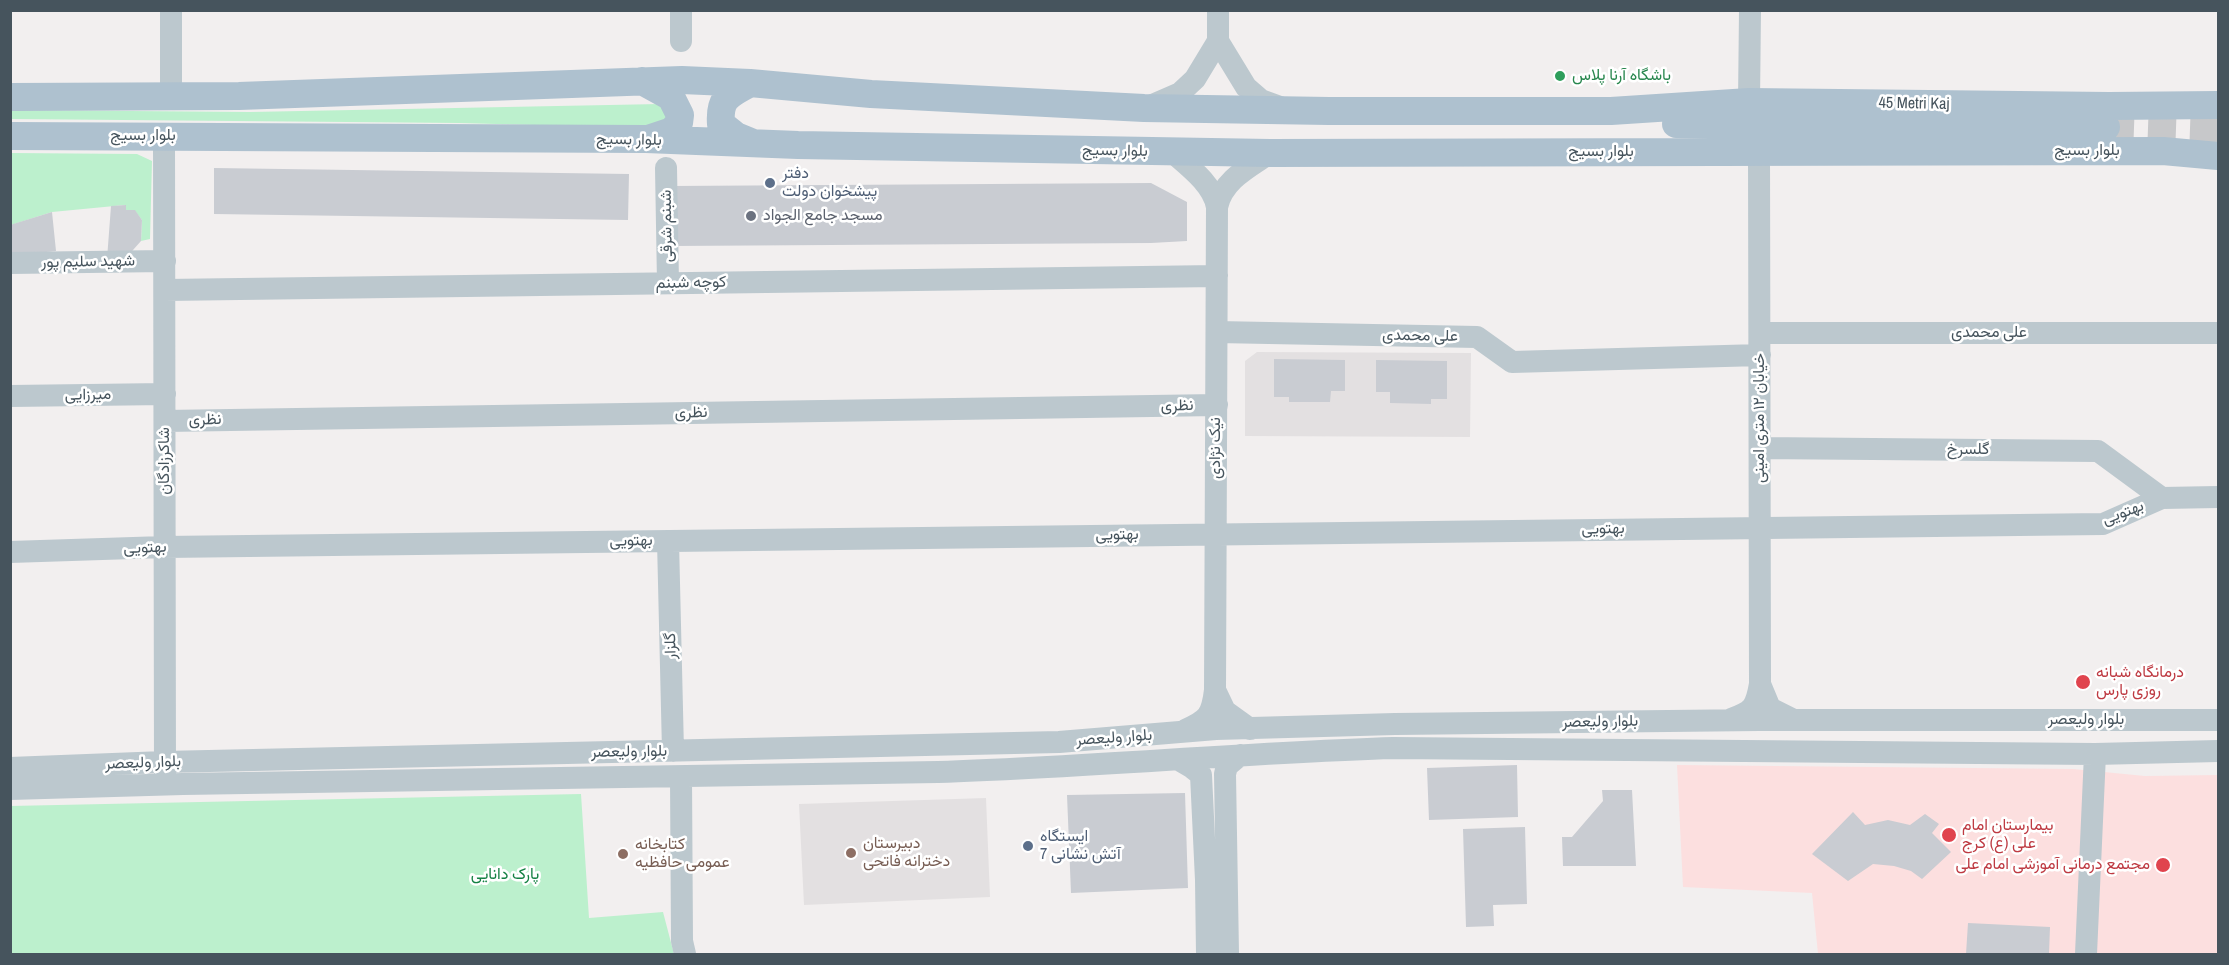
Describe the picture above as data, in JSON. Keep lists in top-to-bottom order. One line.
{"streets":{"main road":["45 Metri Kaj","بلوار بسیج"],"street":["شبنم شرقی","شهید سلیم پور","کوچه شبنم","علی محمدی","میرزایی","نظری","خیابان ۱۲ متری امینی","نیک نژادی","گلسرخ","شاکرزادگان","بهتویی","گلزار","بلوار ولیعصر"]},"crossings":[["45 Metri Kaj","بلوار بسیج"],["بلوار بسیج","خیابان ۱۲ متری امینی"],["بلوار بسیج","شاکرزادگان"],["شبنم شرقی","کوچه شبنم"],["شهید سلیم پور","شاکرزادگان"],["کوچه شبنم","نیک نژادی"],["کوچه شبنم","شاکرزادگان"],["علی محمدی","خیابان ۱۲ متری امینی"],["علی محمدی","نیک نژادی"],["میرزایی","شاکرزادگان"],["نظری","نیک نژادی"],["نظری","شاکرزادگان"],["خیابان ۱۲ متری امینی","گلسرخ"],["خیابان ۱۲ متری امینی","بهتویی"],["نیک نژادی","بهتویی"],["نیک نژادی","بلوار ولیعصر"],["گلسرخ","بهتویی"],["شاکرزادگان","بهتویی"],["شاکرزادگان","بلوار ولیعصر"],["بهتویی","گلزار"],["گلزار","بلوار ولیعصر"]],"parks":["پارک دانایی"],"places":["باشگاه آرنا پلاس","دفتر پیشخوان دولت","مسجد جامع الجواد","درمانگاه شبانه روزی پارس","بیمارستان امام علی (ع) کرج","ایستگاه آتش نشانی 7","دبیرستان دخترانه فاتحی","کتابخانه عمومی حافظیه","مجتمع درمانی آموزشی امام علی"]}
